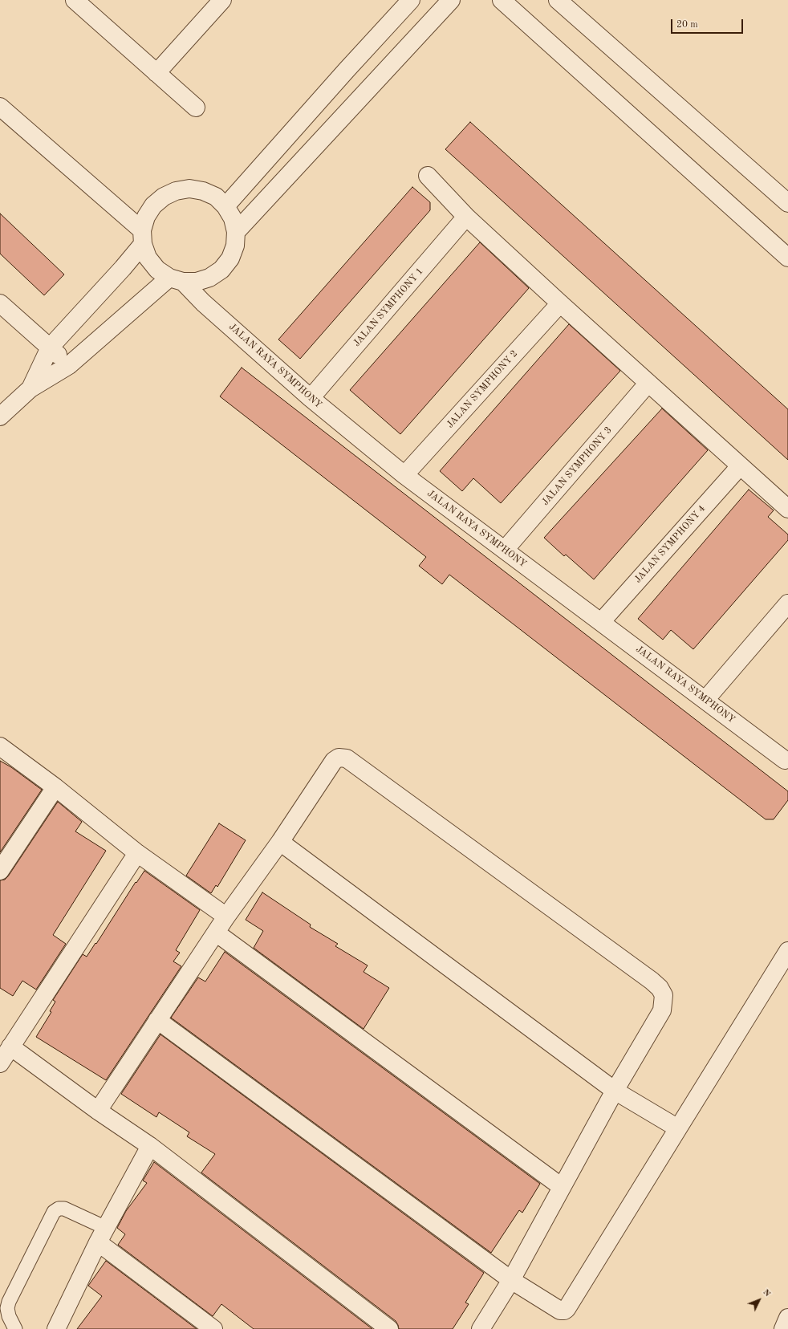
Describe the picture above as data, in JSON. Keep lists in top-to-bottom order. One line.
{"streets":{"street":["JALAN SYMPHONY 1","JALAN RAYA SYMPHONY","JALAN SYMPHONY 2","JALAN SYMPHONY 3","JALAN SYMPHONY 4"]},"crossings":[["JALAN SYMPHONY 1","JALAN RAYA SYMPHONY"],["JALAN RAYA SYMPHONY","JALAN SYMPHONY 2"],["JALAN RAYA SYMPHONY","JALAN SYMPHONY 3"],["JALAN RAYA SYMPHONY","JALAN SYMPHONY 4"]],"scale_bar":"20 m","north":"top right"}
